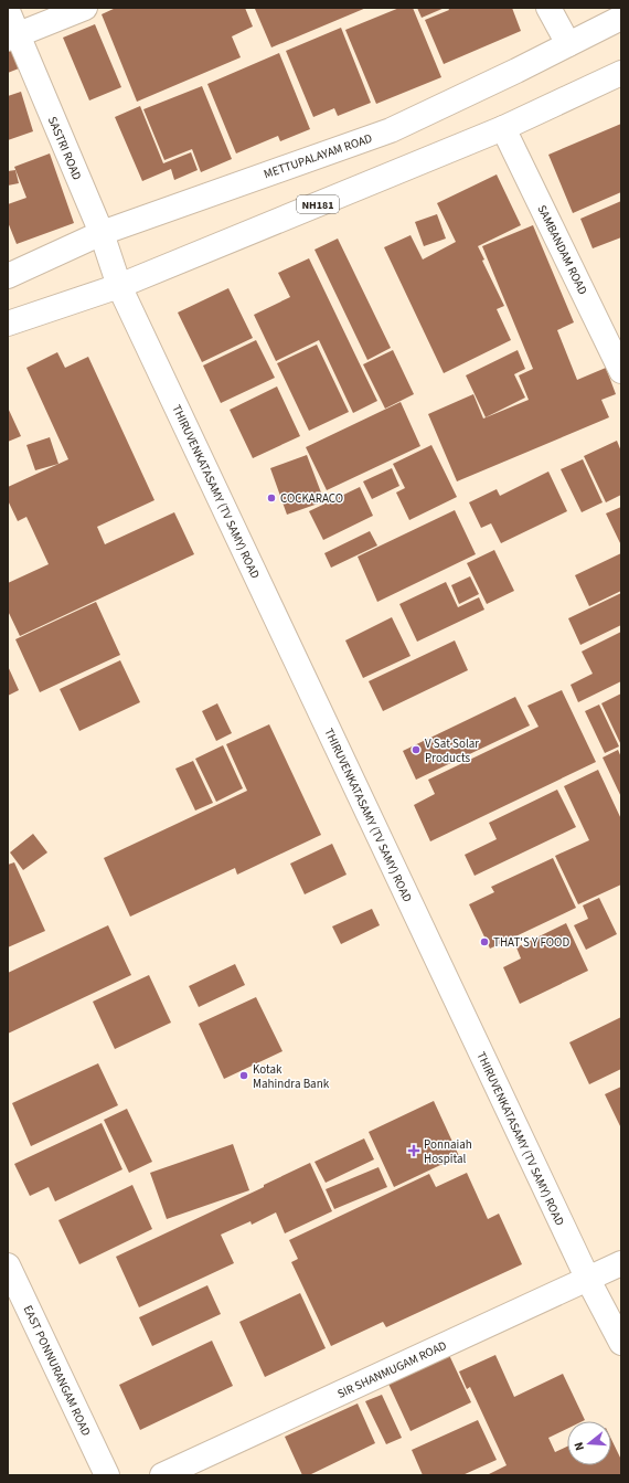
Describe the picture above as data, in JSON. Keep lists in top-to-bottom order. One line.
{"streets":{"main road":["SASTRI ROAD","METTUPALAYAM ROAD","NH181","SAMBANDAM ROAD","THIRUVENKATASAMY (TV SAMY) ROAD","SIR SHANMUGAM ROAD","EAST PONNURANGAM ROAD"]},"crossings":[["SASTRI ROAD","METTUPALAYAM ROAD"],["SASTRI ROAD","NH181"],["SASTRI ROAD","THIRUVENKATASAMY (TV SAMY) ROAD"],["NH181","SAMBANDAM ROAD"],["NH181","THIRUVENKATASAMY (TV SAMY) ROAD"],["THIRUVENKATASAMY (TV SAMY) ROAD","SIR SHANMUGAM ROAD"]],"places":{"other":["COCKARACO","V Sat Solar Products","THAT'S Y FOOD","Kotak Mahindra Bank"],"health":["Ponnaiah Hospital"]},"north":"left"}
